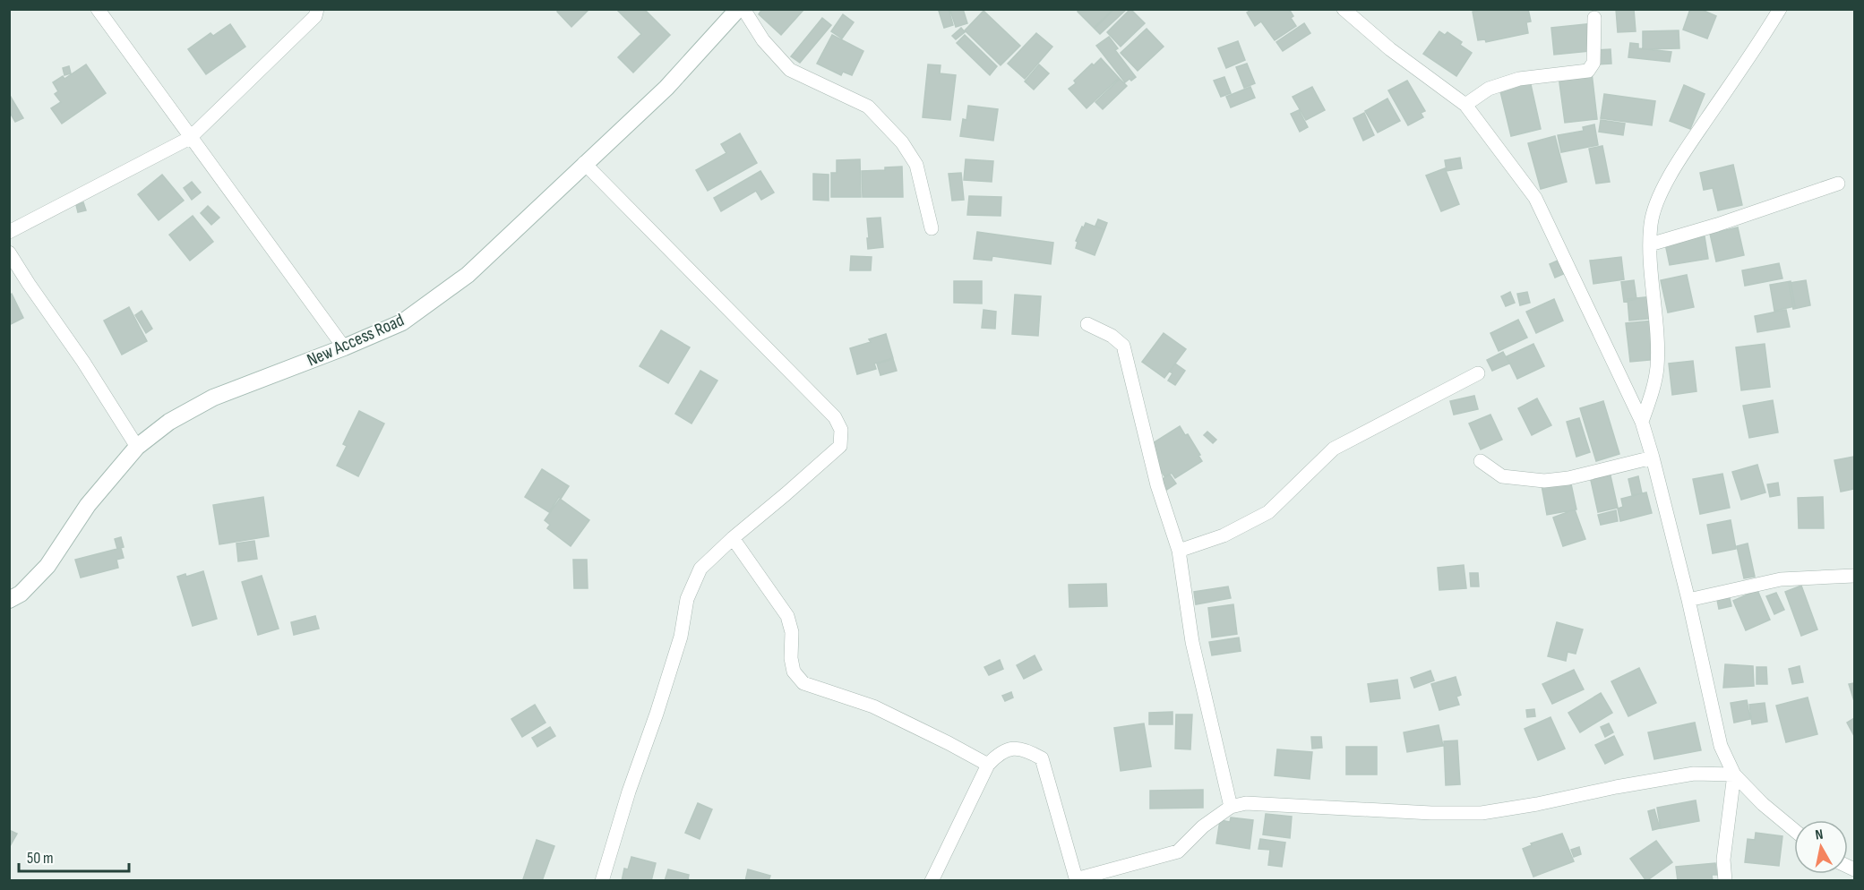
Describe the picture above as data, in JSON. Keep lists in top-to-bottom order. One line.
{"streets":{"main road":["New Access Road"]},"scale_bar":"50 m","north":"top"}
